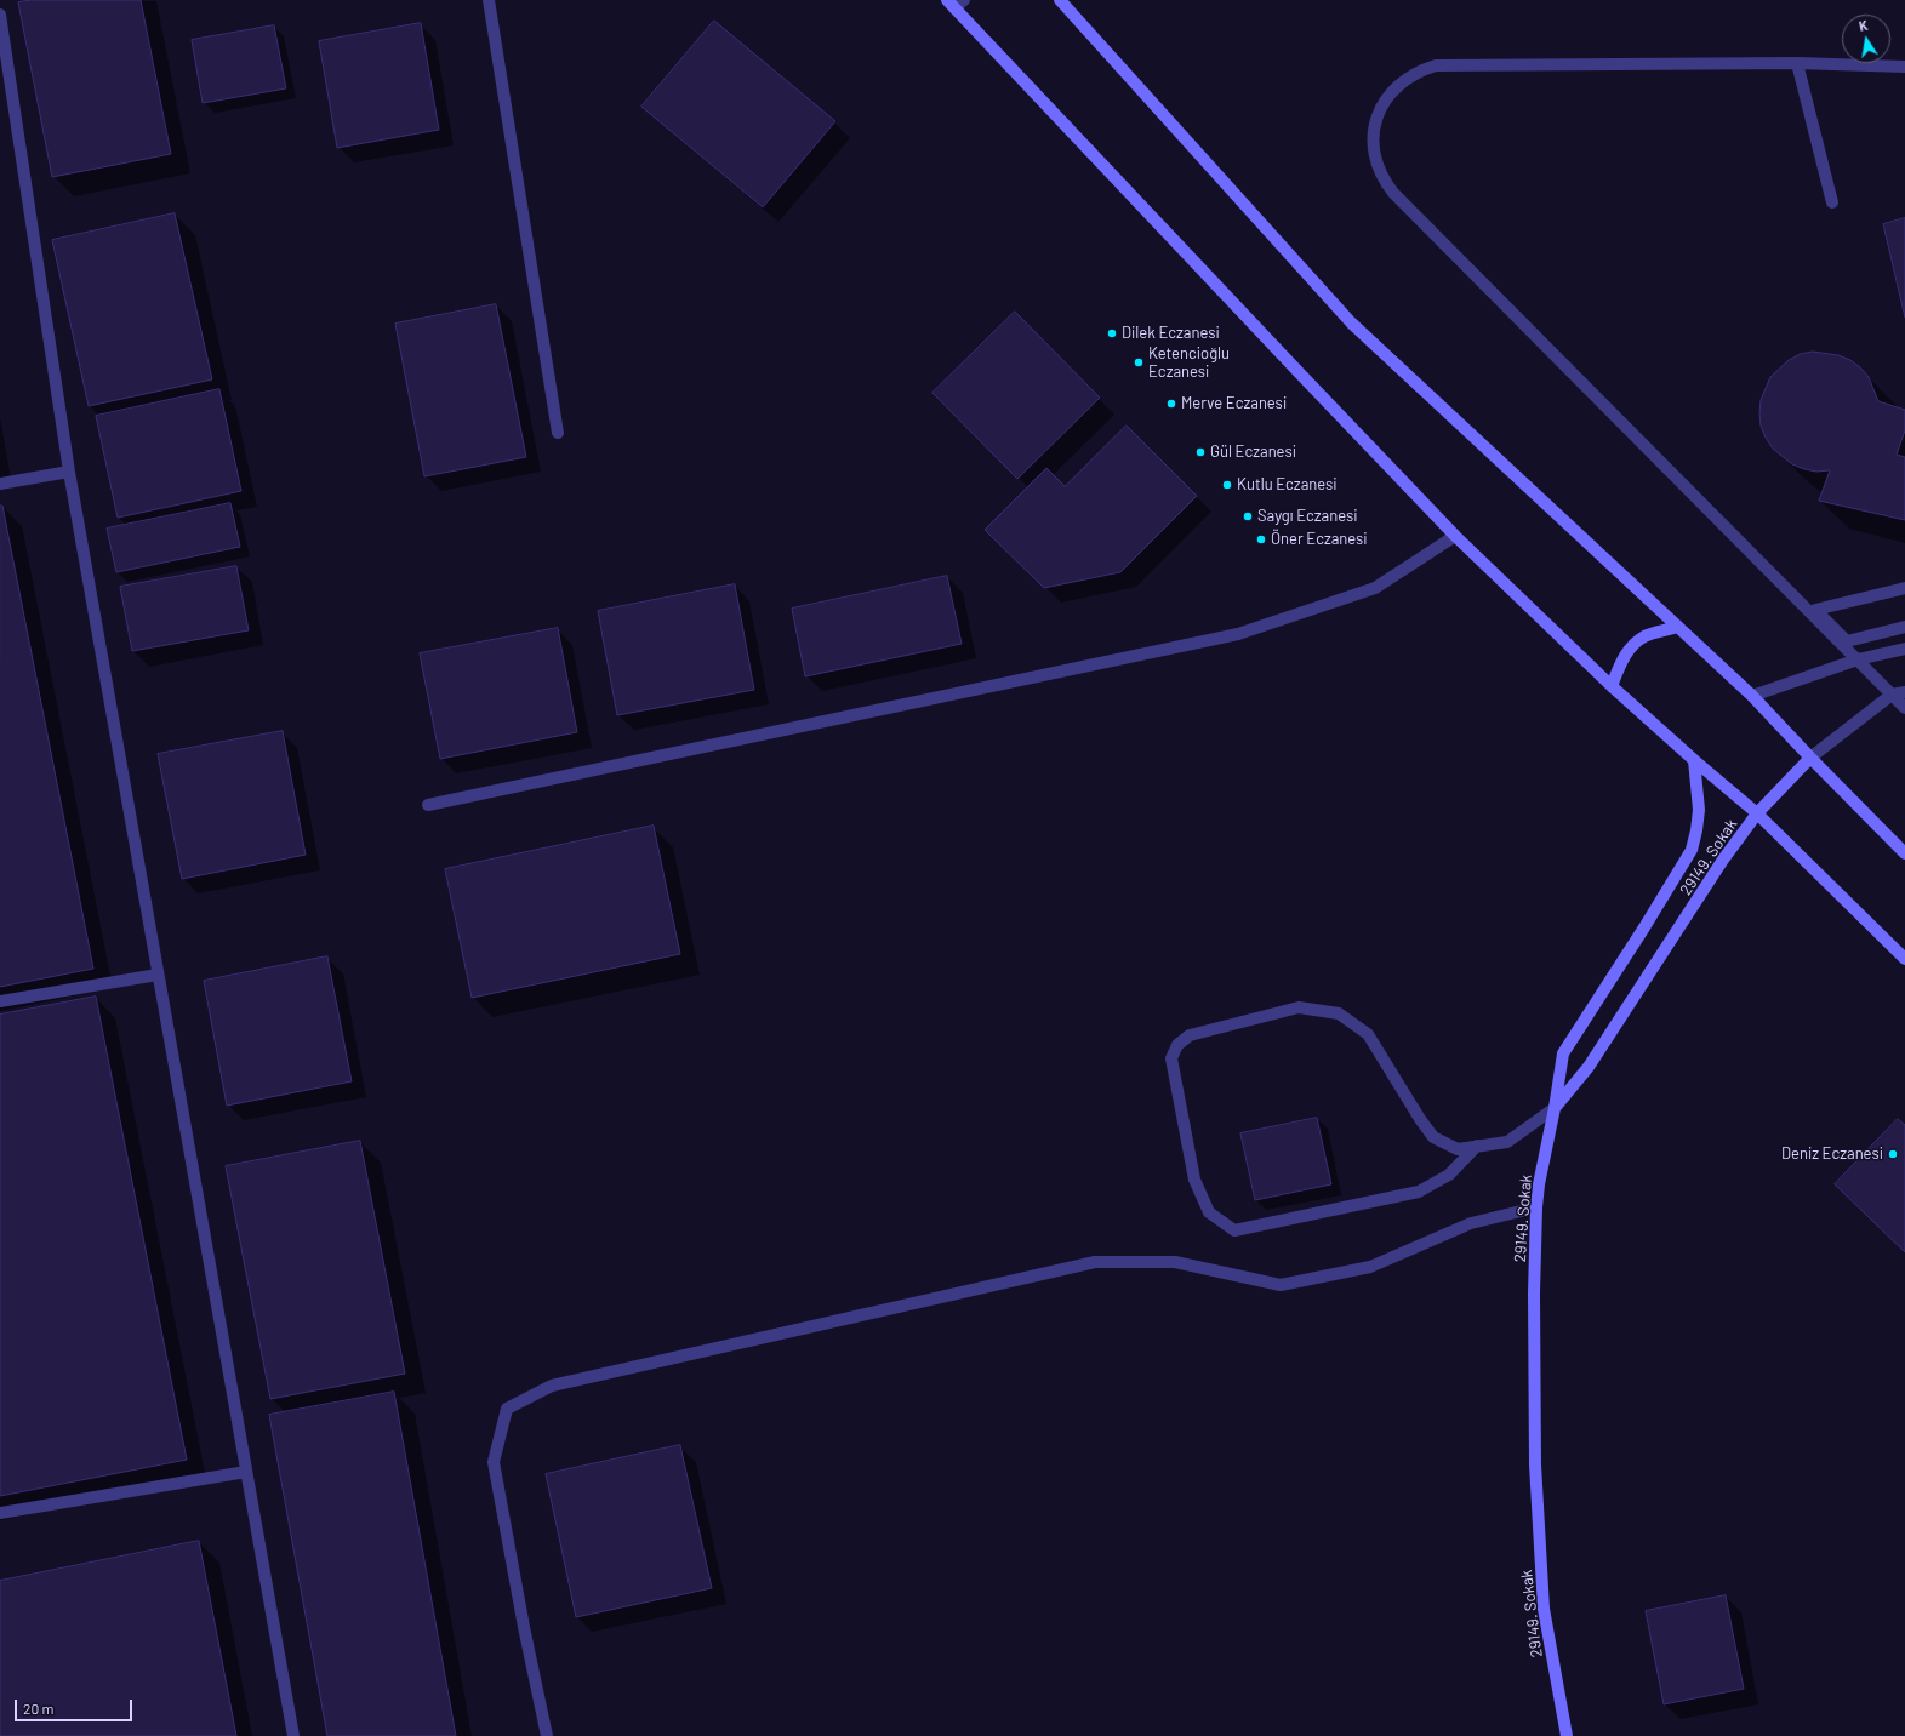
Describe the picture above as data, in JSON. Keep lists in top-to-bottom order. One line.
{"streets":{"street":["29149. Sokak"]},"places":["Dilek Eczanesi","Ketencioğlu Eczanesi","Merve Eczanesi","Gül Eczanesi","Kutlu Eczanesi","Saygı Eczanesi","Öner Eczanesi","Deniz Eczanesi"],"scale_bar":"20 m","north":"top"}
